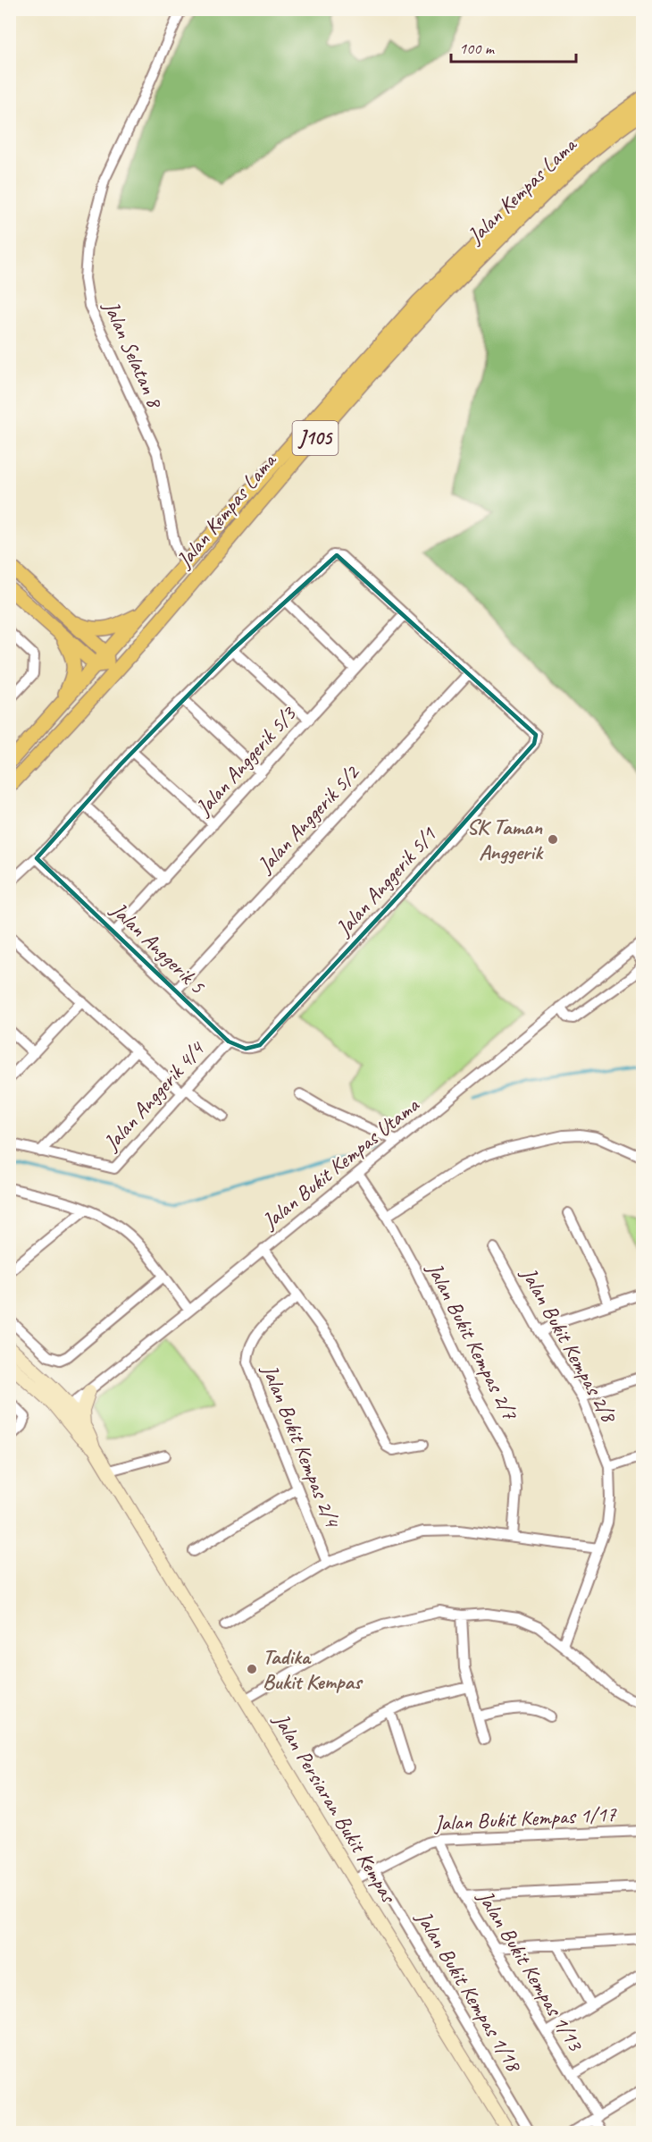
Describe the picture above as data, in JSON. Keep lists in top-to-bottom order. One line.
{"streets":{"main road":["Jalan Kempas Lama","J105"],"street":["Jalan Selatan 8","Jalan Anggerik 5/3","Jalan Anggerik 5/2","Jalan Anggerik 5/1","Jalan Anggerik 5","Jalan Anggerik 4/4","Jalan Bukit Kempas Utama","Jalan Bukit Kempas 2/7","Jalan Bukit Kempas 2/8","Jalan Bukit Kempas 2/4","Jalan Persiaran Bukit Kempas","Jalan Bukit Kempas 1/17","Jalan Bukit Kempas 1/13","Jalan Bukit Kempas 1/18"]},"crossings":[["Jalan Kempas Lama","Jalan Selatan 8"],["Jalan Anggerik 5/3","Jalan Anggerik 5"],["Jalan Anggerik 5/2","Jalan Anggerik 5/1"],["Jalan Anggerik 5/2","Jalan Anggerik 5"],["Jalan Anggerik 5/1","Jalan Anggerik 5"],["Jalan Anggerik 5/1","Jalan Anggerik 4/4"],["Jalan Anggerik 5","Jalan Anggerik 4/4"],["Jalan Bukit Kempas Utama","Jalan Bukit Kempas 2/7"],["Jalan Bukit Kempas Utama","Jalan Persiaran Bukit Kempas"],["Jalan Persiaran Bukit Kempas","Jalan Bukit Kempas 1/17"],["Jalan Bukit Kempas 1/17","Jalan Bukit Kempas 1/13"],["Jalan Bukit Kempas 1/17","Jalan Bukit Kempas 1/18"]],"places":["SK Taman Anggerik","Tadika Bukit Kempas"],"scale_bar":"100 m"}
